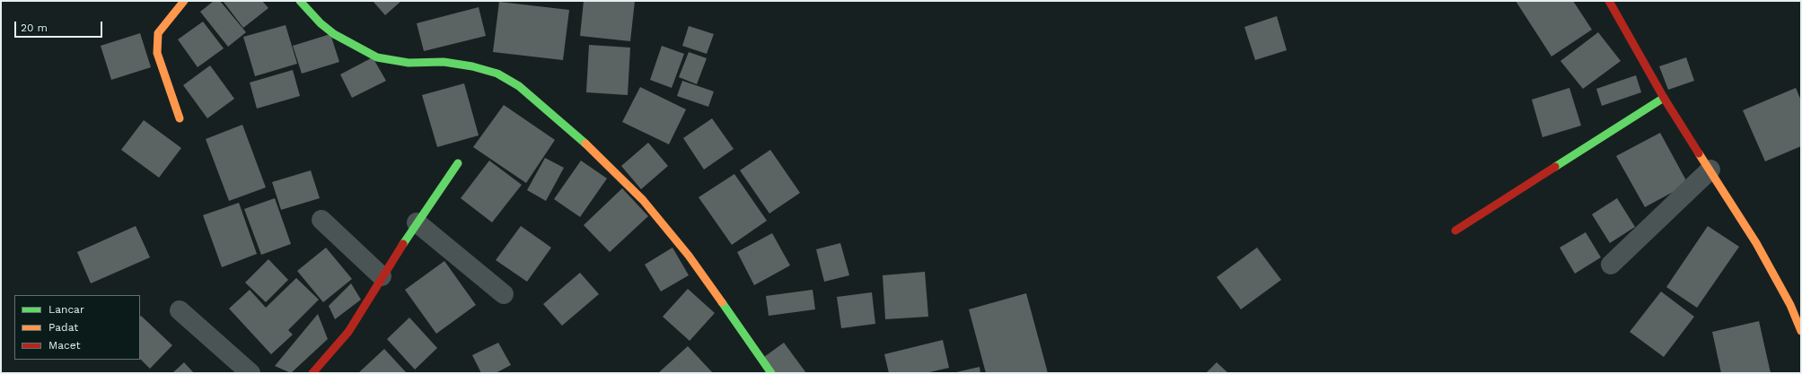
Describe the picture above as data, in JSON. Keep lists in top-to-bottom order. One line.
{"legend":["Lancar","Padat","Macet"],"scale_bar":"20 m"}
